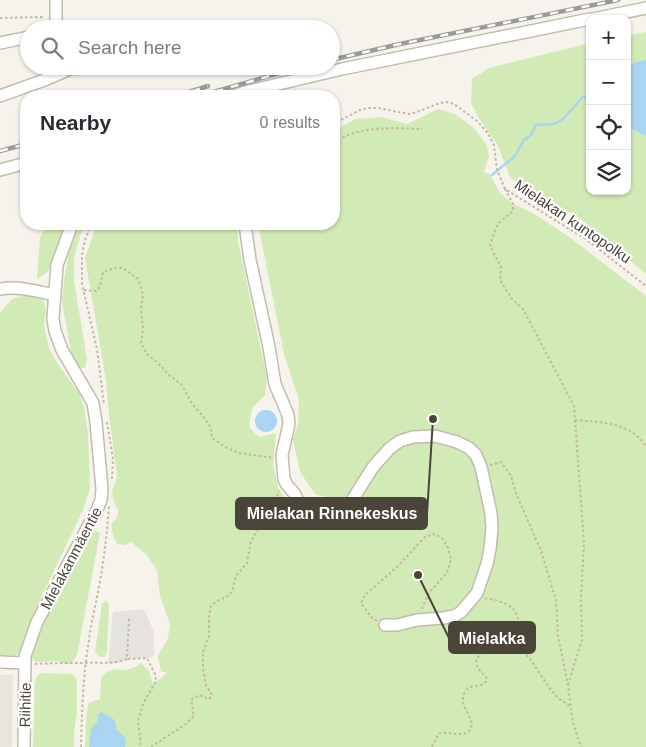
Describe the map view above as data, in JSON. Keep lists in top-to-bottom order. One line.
{"streets":{"street":["Mielakanmäentie","Riihitie"],"path":["Mielakan kuntopolku"]},"crossings":[["Mielakanmäentie","Riihitie"]],"places":["Mielakan Rinnekeskus","Mielakka"],"page":{"map_buttons":["+","−"],"search":"Search here","heading":["Nearby","0 results"]}}
